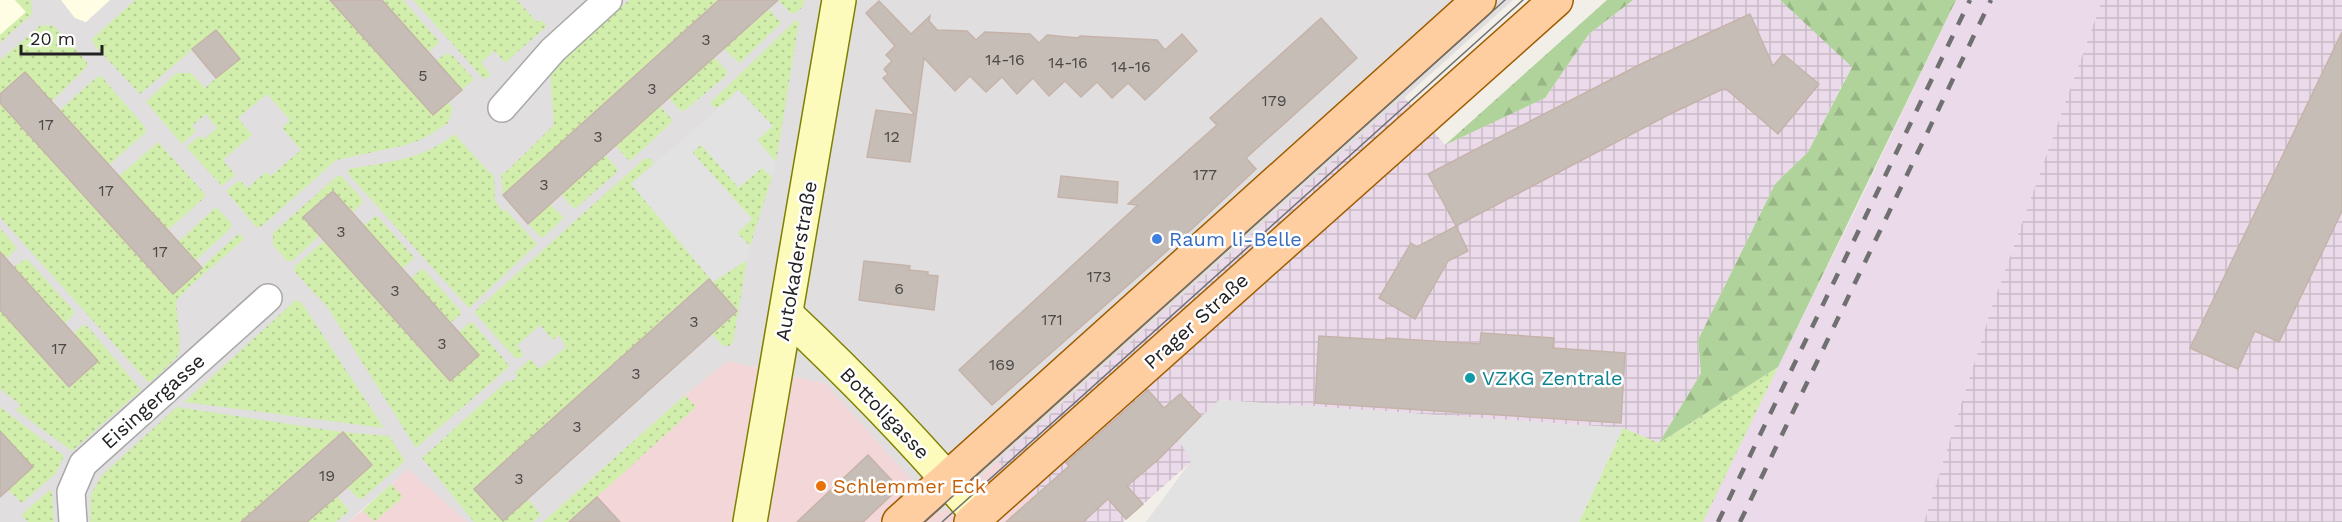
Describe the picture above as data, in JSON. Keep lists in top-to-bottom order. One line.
{"streets":{"main road":["Prager Straße"],"street":["Autokaderstraße","Eisingergasse","Bottoligasse"]},"crossings":[["Autokaderstraße","Bottoligasse"],["Prager Straße","Bottoligasse"]],"places":["Raum li-Belle","VZKG Zentrale","Schlemmer Eck"],"house_numbers":["3","14-16","14-16","14-16","5","3","179","17","3","12","177","3","17","3","17","173","6","3","171","3","3","17","169","3","3","19","3"],"scale_bar":"20 m"}
